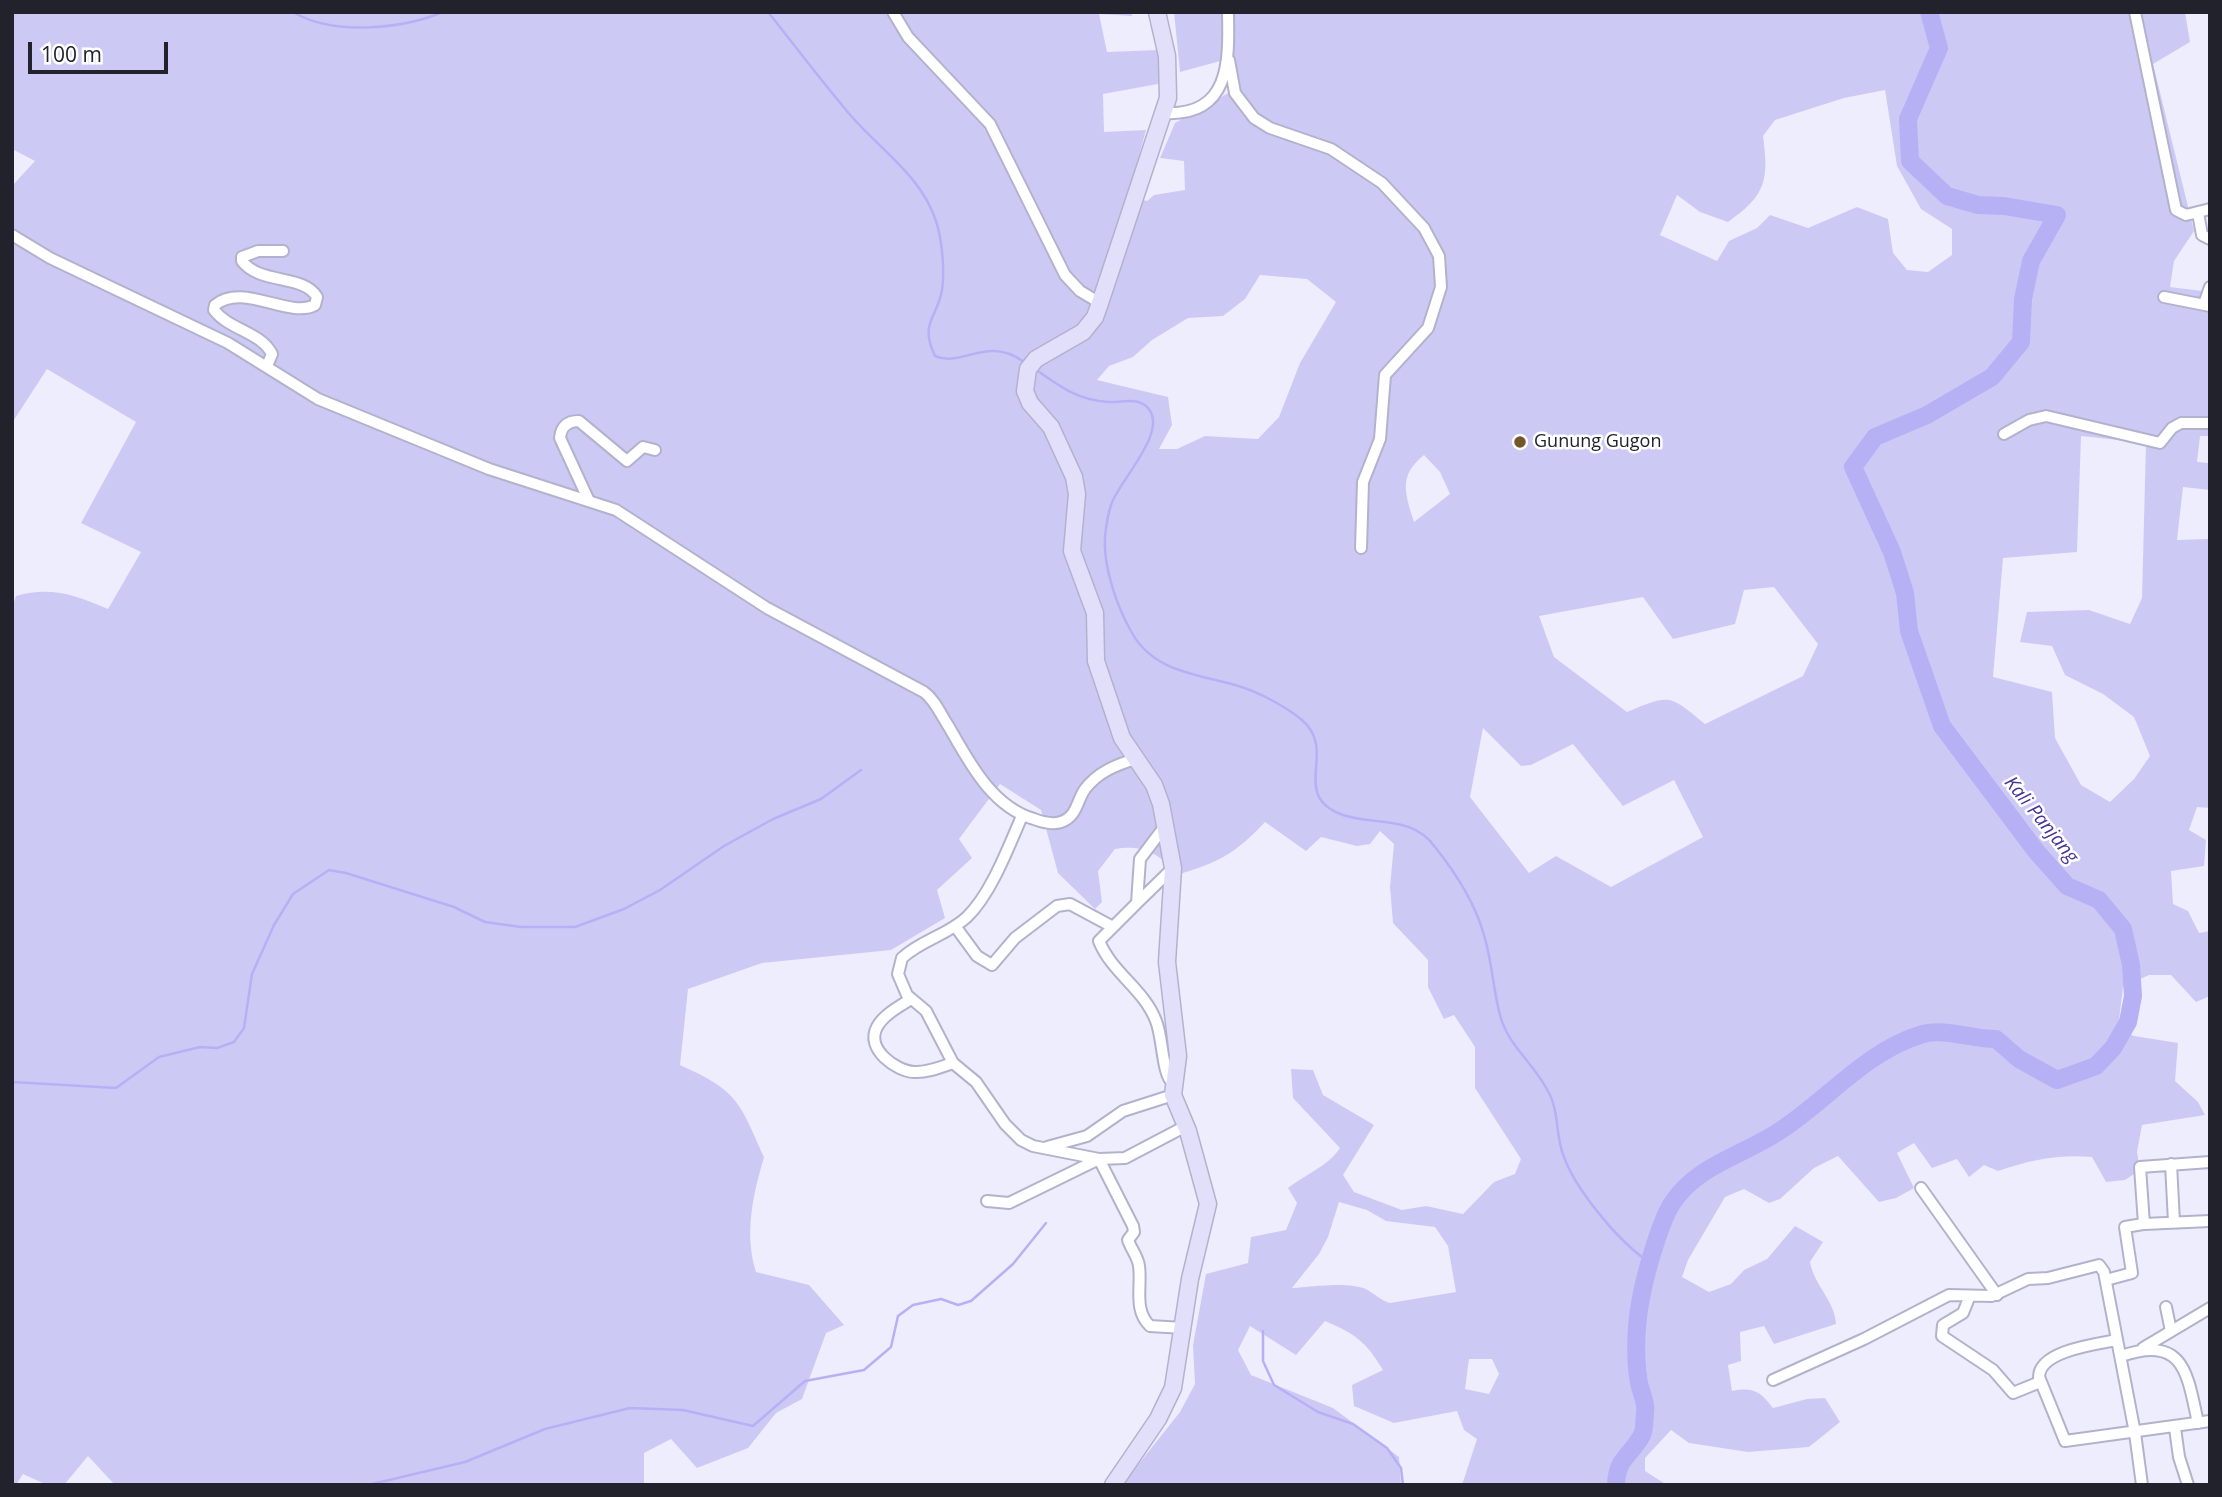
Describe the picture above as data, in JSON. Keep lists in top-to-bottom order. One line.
{"water":["Kali Panjang"],"places":["Gunung Gugon"],"scale_bar":"100 m"}
